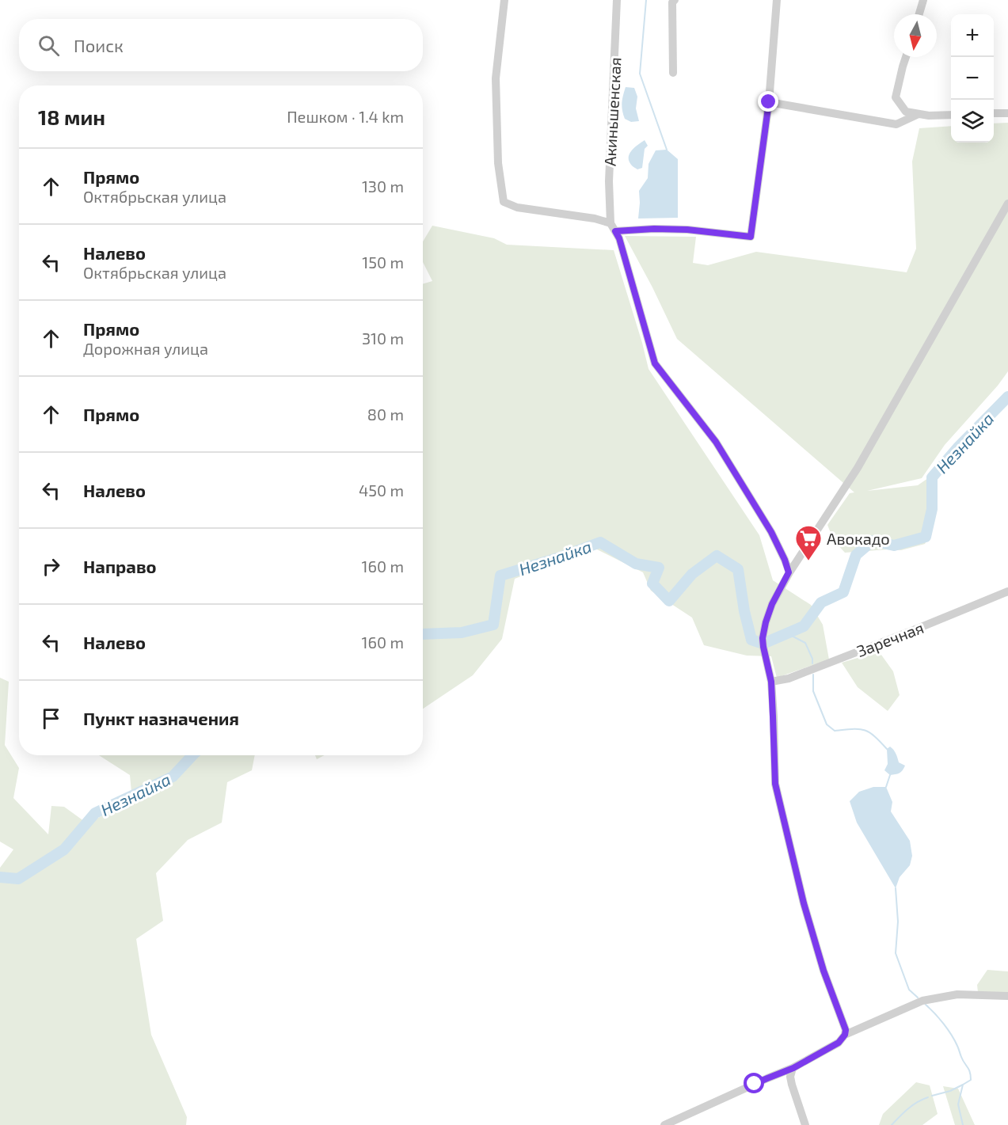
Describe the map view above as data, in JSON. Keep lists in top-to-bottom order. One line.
{"streets":{"street":["Акиньшенская","Заречная"]},"water":["Незнайка"],"places":{"supermarket":["Авокадо"]},"north":"bottom","page":{"map_buttons":["+","−"],"search":"Поиск","heading":["18 мин","Пешком · 1.4 km"],"list":[["Прямо","Октябрьская улица","130 m"],["Налево","Октябрьская улица","150 m"],["Прямо","Дорожная улица","310 m"],["Прямо","80 m"],["Налево","450 m"],["Направо","160 m"],["Налево","160 m"],"Пункт назначения"]}}
